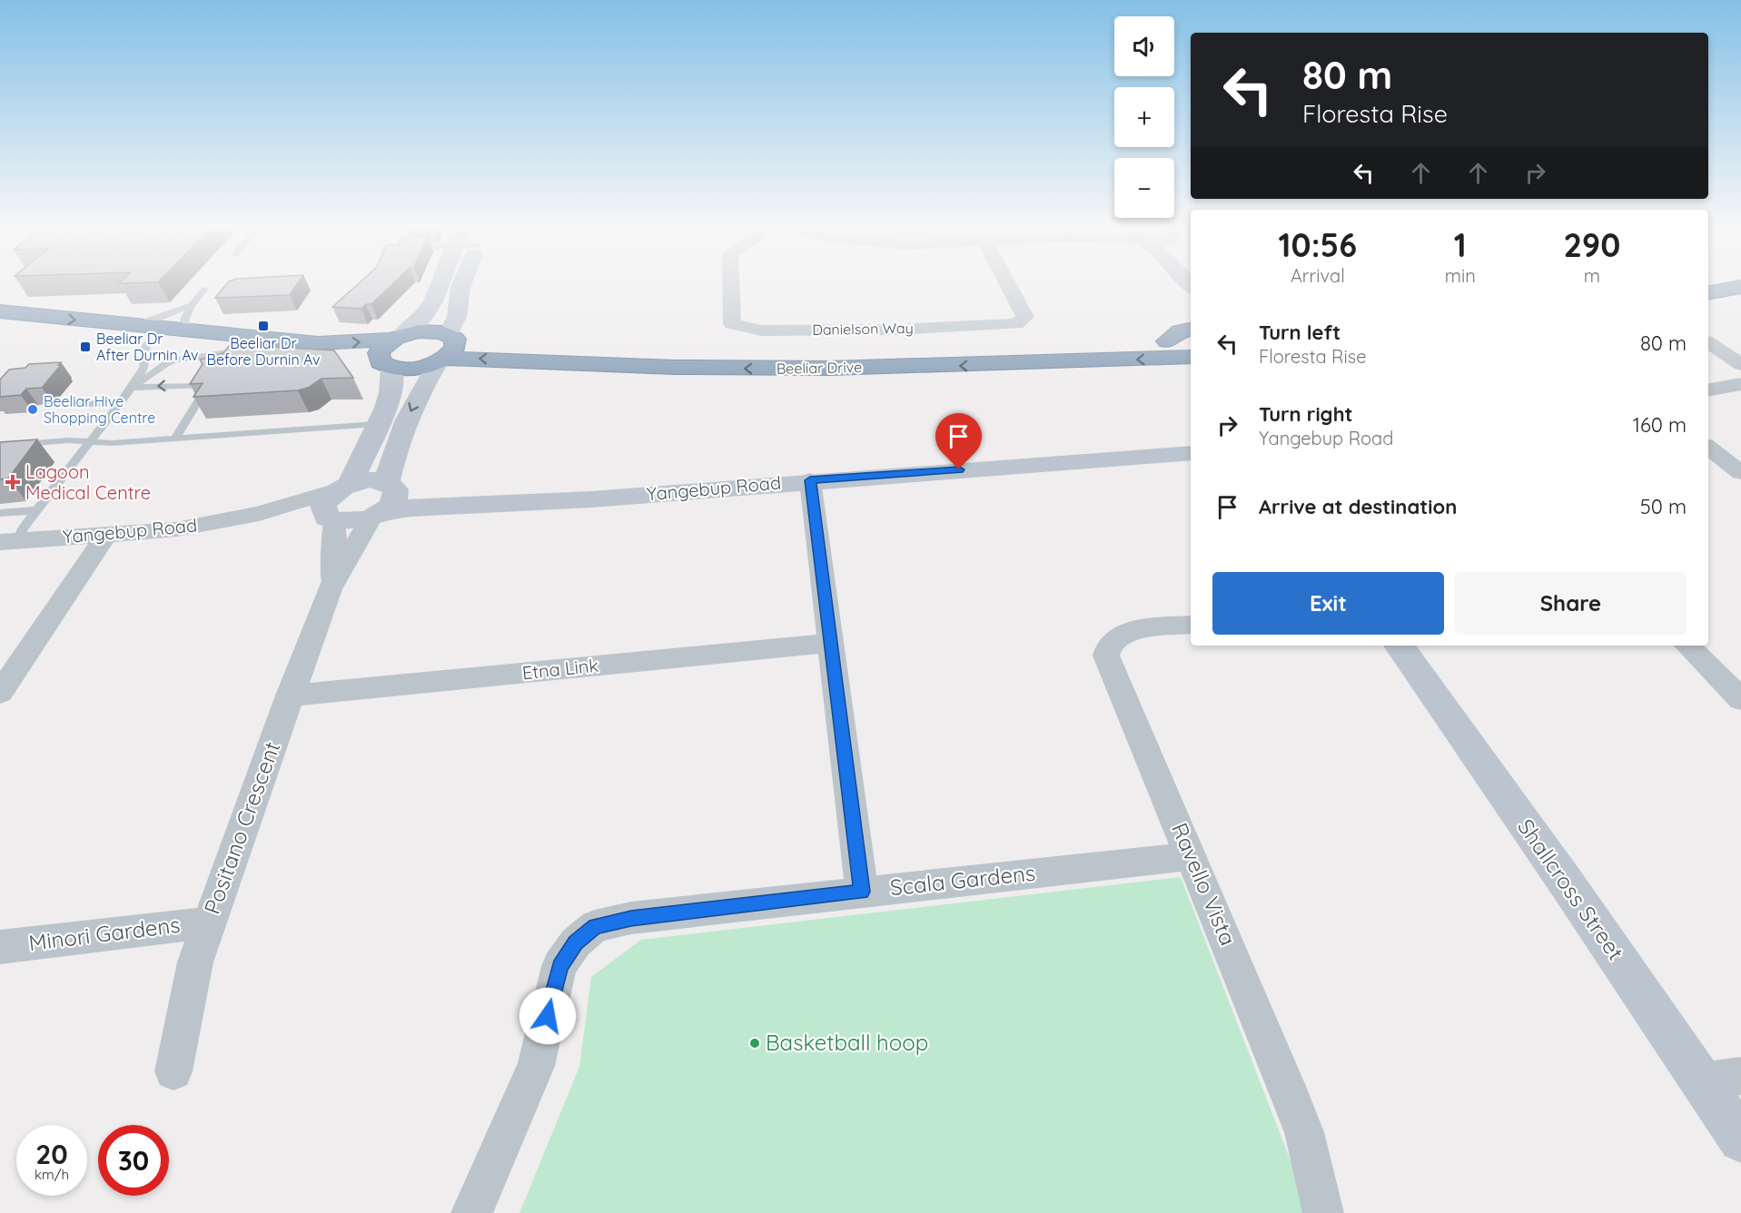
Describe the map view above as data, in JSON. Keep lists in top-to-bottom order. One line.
{"streets":{"highway":["Beeliar Drive"],"street":["Danielson Way","Yangebup Road","Etna Link","Positano Crescent","Scala Gardens","Ravello Vista","Shallcross Street","Minori Gardens"]},"crossings":[["Yangebup Road","Positano Crescent"],["Etna Link","Positano Crescent"],["Positano Crescent","Minori Gardens"],["Scala Gardens","Ravello Vista"]],"places":{"transit":["Beeliar Dr Before Durnin Av","Beeliar Dr After Durnin Av"],"other":["Beeliar Hive Shopping Centre","Basketball hoop"],"health":["Lagoon Medical Centre"]},"page":{"map_buttons":["+","−"],"turn":["80 m","Floresta Rise"],"eta":["10:56","Arrival","1","min","290","m"],"list":[{"name":"Turn left","note":"Floresta Rise","value":"80 m"},{"name":"Turn right","note":"Yangebup Road","value":"160 m"},{"name":"Arrive at destination","value":"50 m"}],"buttons":["Exit","Share"],"speed":"20 km/h","limit":"30"}}
